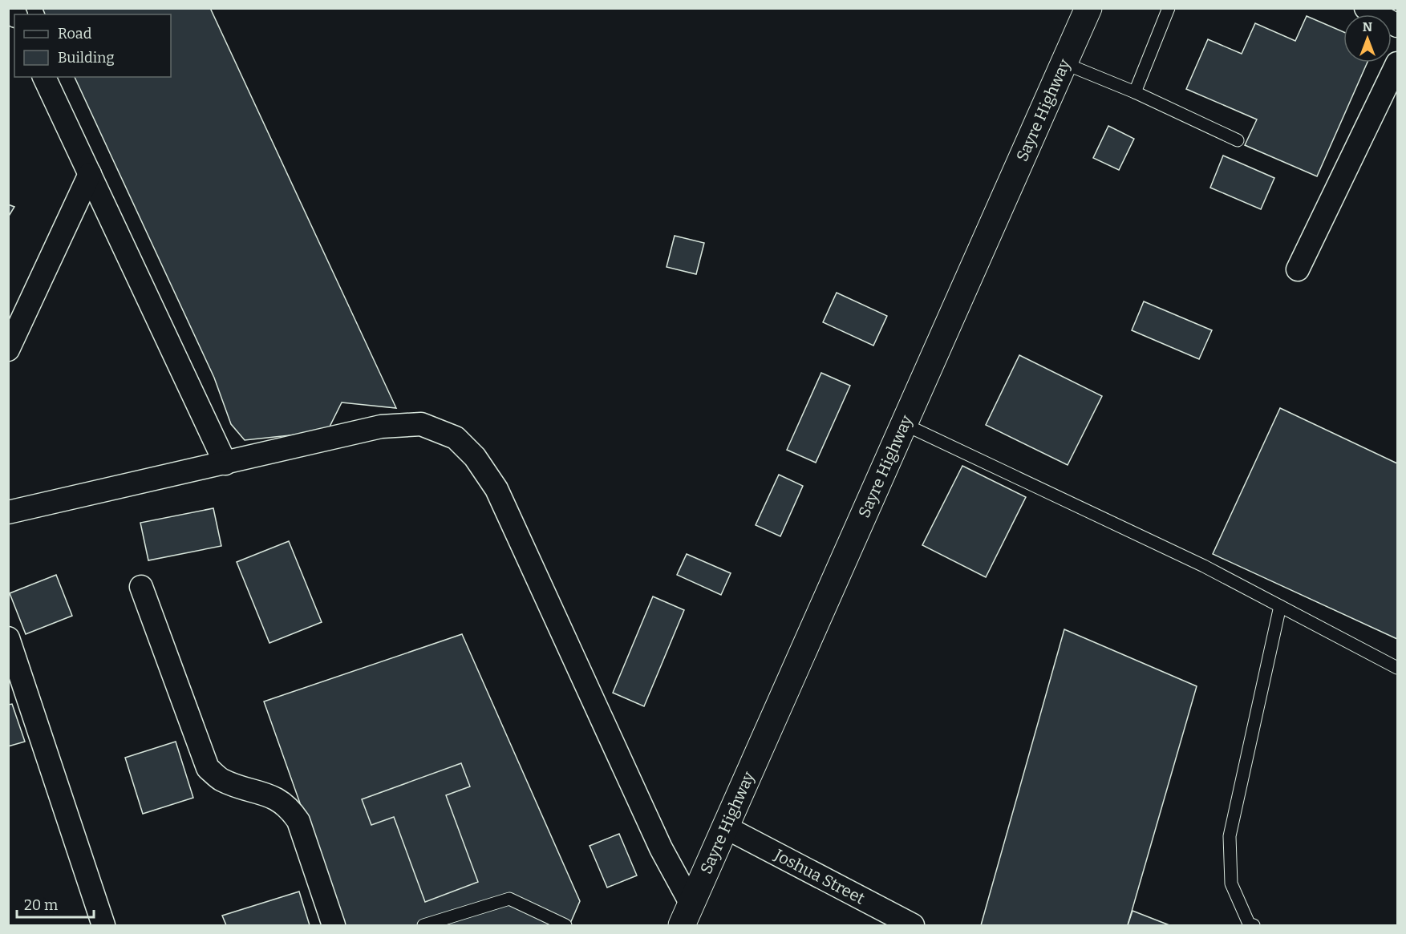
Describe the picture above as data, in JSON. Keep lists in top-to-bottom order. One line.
{"streets":{"highway":["Sayre Highway"],"street":["Joshua Street"]},"crossings":[["Sayre Highway","Joshua Street"]],"legend":["Road","Building"],"scale_bar":"20 m","north":"top"}
